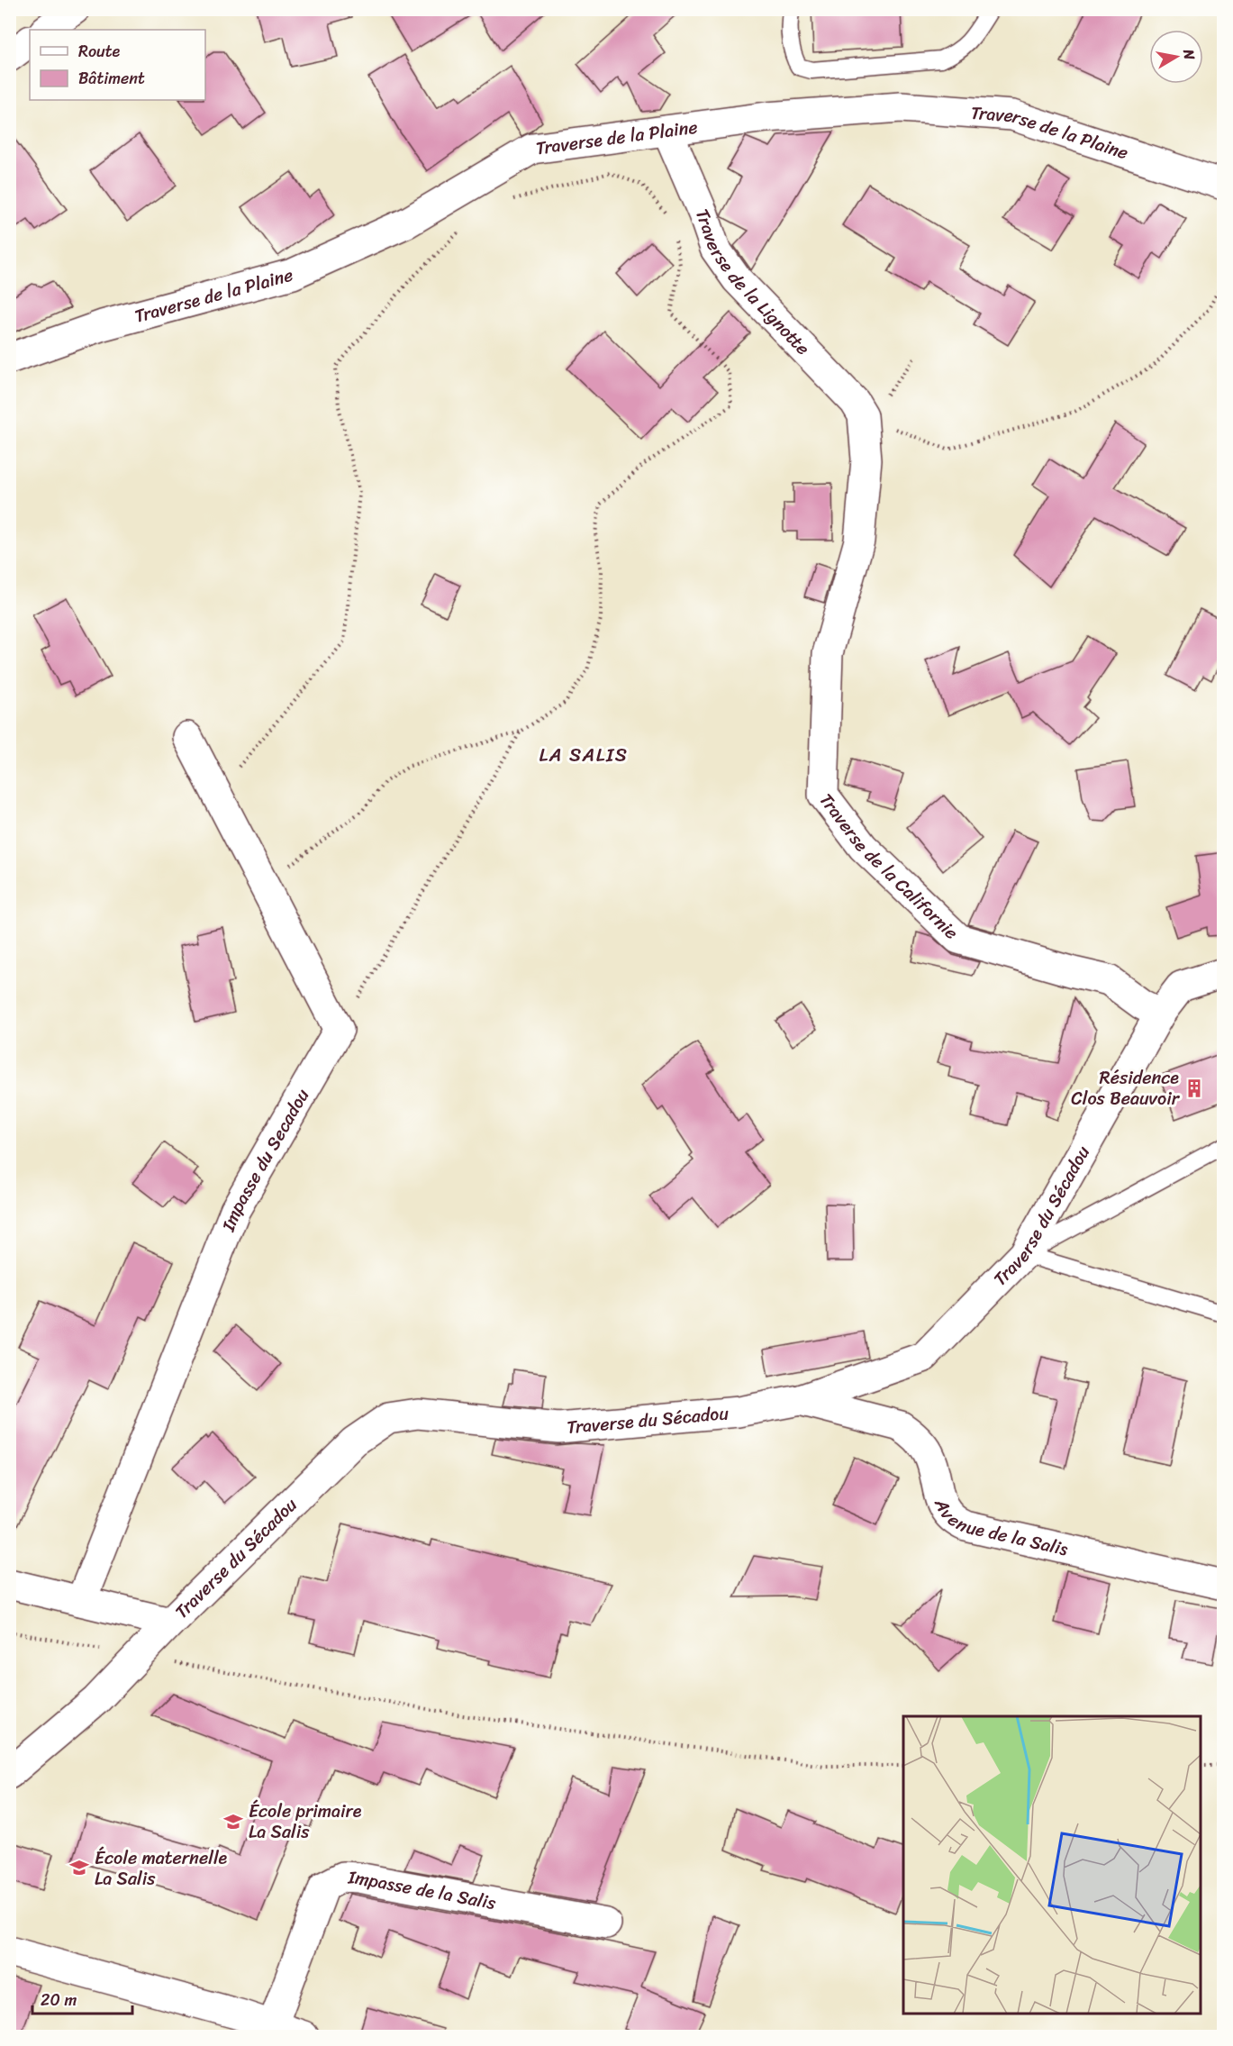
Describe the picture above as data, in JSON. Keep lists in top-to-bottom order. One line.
{"streets":{"street":["Traverse de la Plaine","Traverse de la Lignotte","Traverse de la Californie","Impasse du Secadou","Traverse du Sécadou","Avenue de la Salis","Impasse de la Salis"]},"crossings":[["Traverse de la Plaine","Traverse de la Lignotte"],["Traverse de la Lignotte","Traverse de la Californie"],["Traverse de la Californie","Traverse du Sécadou"],["Traverse du Sécadou","Avenue de la Salis"]],"districts":["LA SALIS"],"places":{"building":["Résidence Clos Beauvoir"],"school or university":["École primaire La Salis","École maternelle La Salis"]},"legend":["Route","Bâtiment"],"scale_bar":"20 m","north":"right"}
